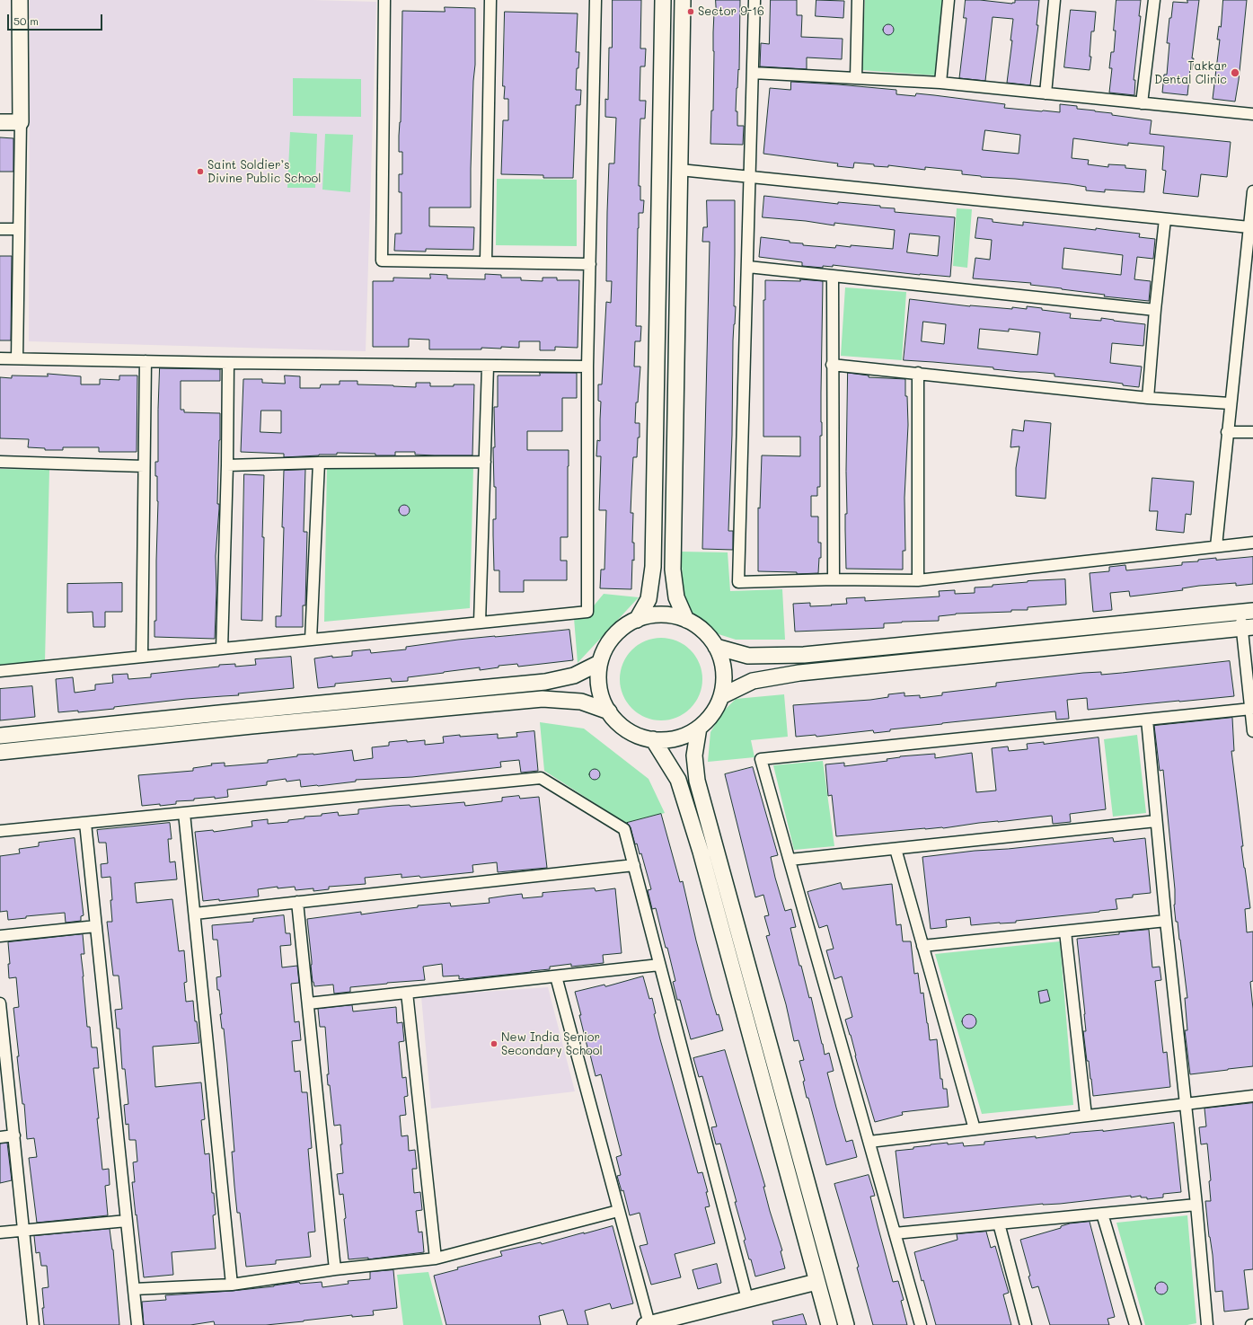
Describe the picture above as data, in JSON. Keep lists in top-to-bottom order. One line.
{"places":["Sector 9-16","Takkar Dental Clinic","Saint Soldier’s Divine Public School","New India Senior Secondary School"],"scale_bar":"50 m"}
